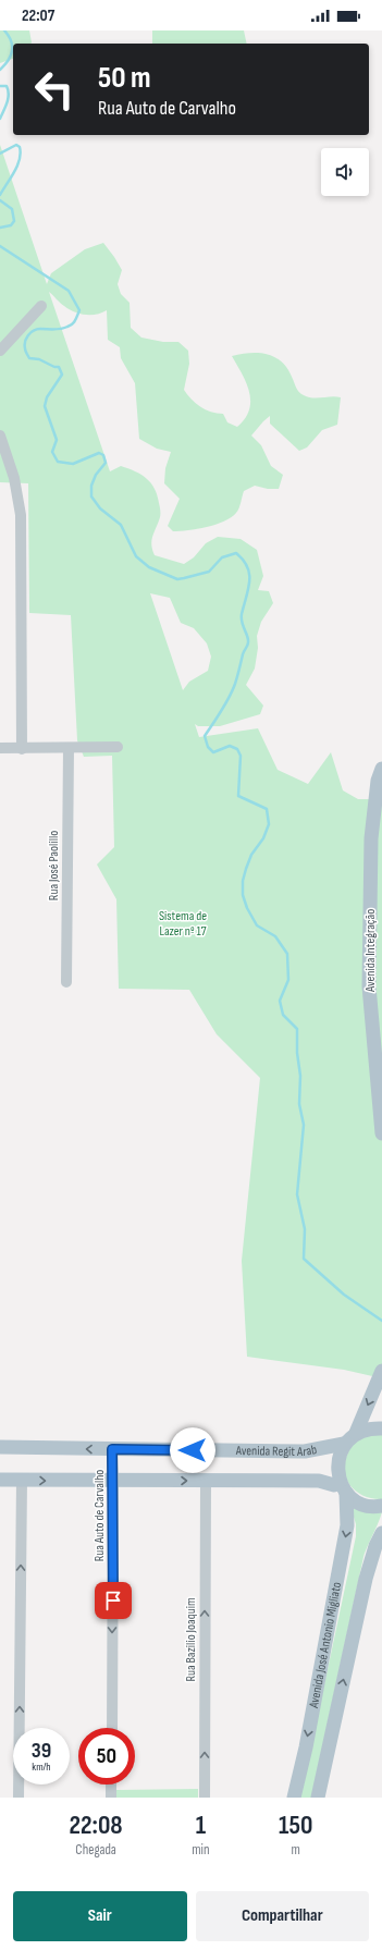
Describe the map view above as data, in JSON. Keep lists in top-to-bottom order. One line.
{"streets":{"main road":["Avenida Integração","Avenida Regit Arab","Avenida José Antonio Migliato"],"street":["Rua José Paolillo","Rua Auto de Carvalho","Rua Bazilio Joaquim"]},"crossings":[["Avenida Regit Arab","Rua Auto de Carvalho"],["Avenida Regit Arab","Avenida José Antonio Migliato"]],"one_way":["Rua Bazilio Joaquim"],"parks":["Sistema de Lazer nº 17"],"page":{"status":"22:07","turn":["50 m","Rua Auto de Carvalho"],"speed":"39 km/h","limit":"50","eta":["22:08","Chegada","1","min","150","m"],"buttons":["Sair","Compartilhar"]}}
